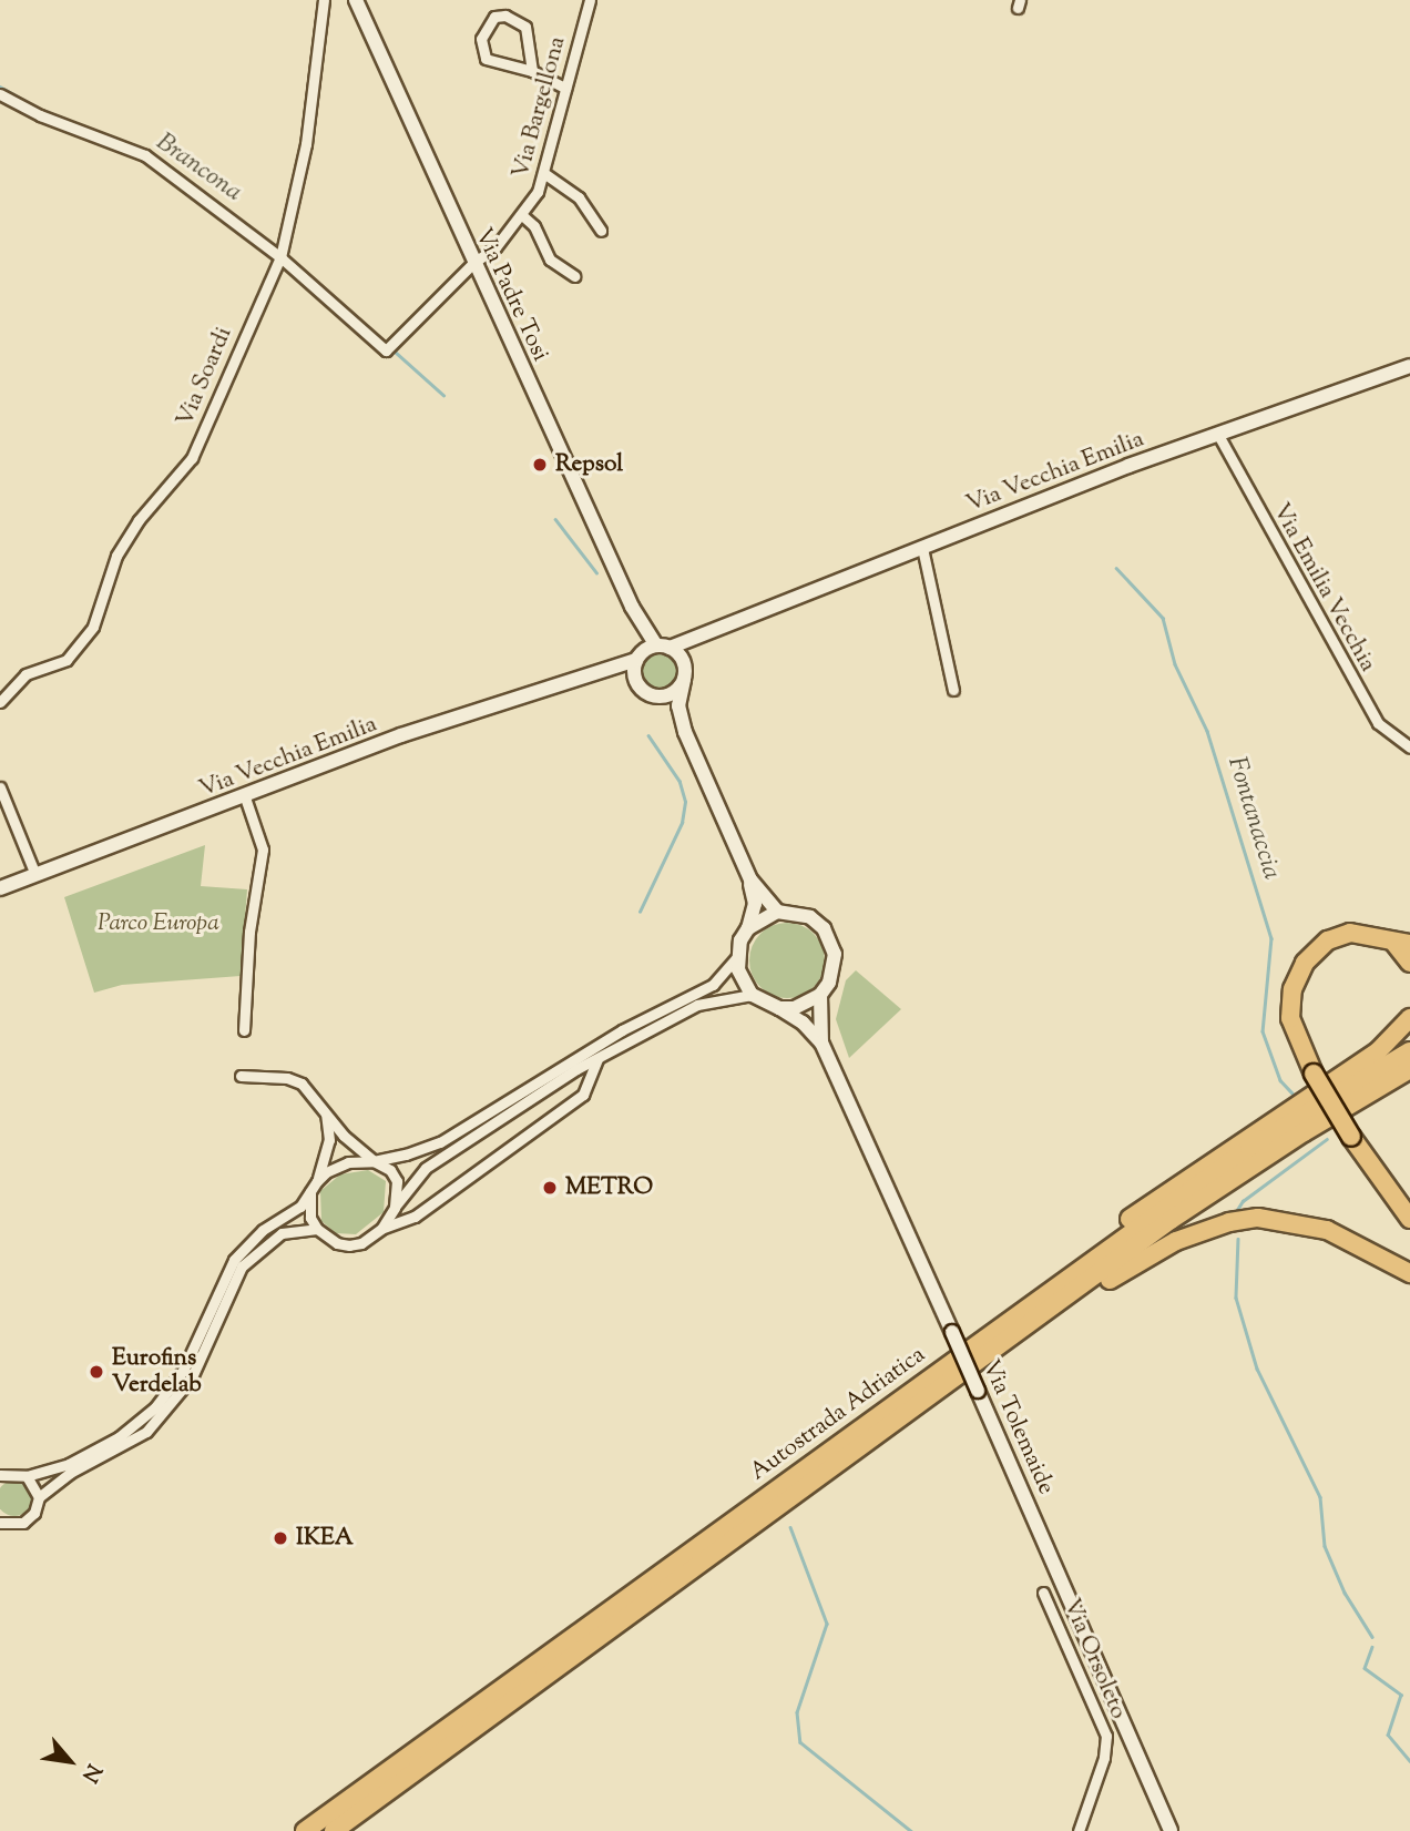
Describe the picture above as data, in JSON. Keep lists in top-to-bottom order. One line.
{"streets":{"highway":["Autostrada Adriatica"],"main road":["Via Padre Tosi","Via Vecchia Emilia","Via Tolemaide"],"street":["Via Bargellona","Via Soardi","Via Emilia Vecchia","Via Orsoleto"]},"crossings":[["Via Bargellona","Via Padre Tosi"],["Via Bargellona","Via Soardi"],["Via Vecchia Emilia","Via Emilia Vecchia"]],"water":["Brancona","Fontanaccia"],"parks":["Parco Europa"],"places":["Repsol","METRO","Eurofins Verdelab","IKEA"],"north":"bottom right"}
